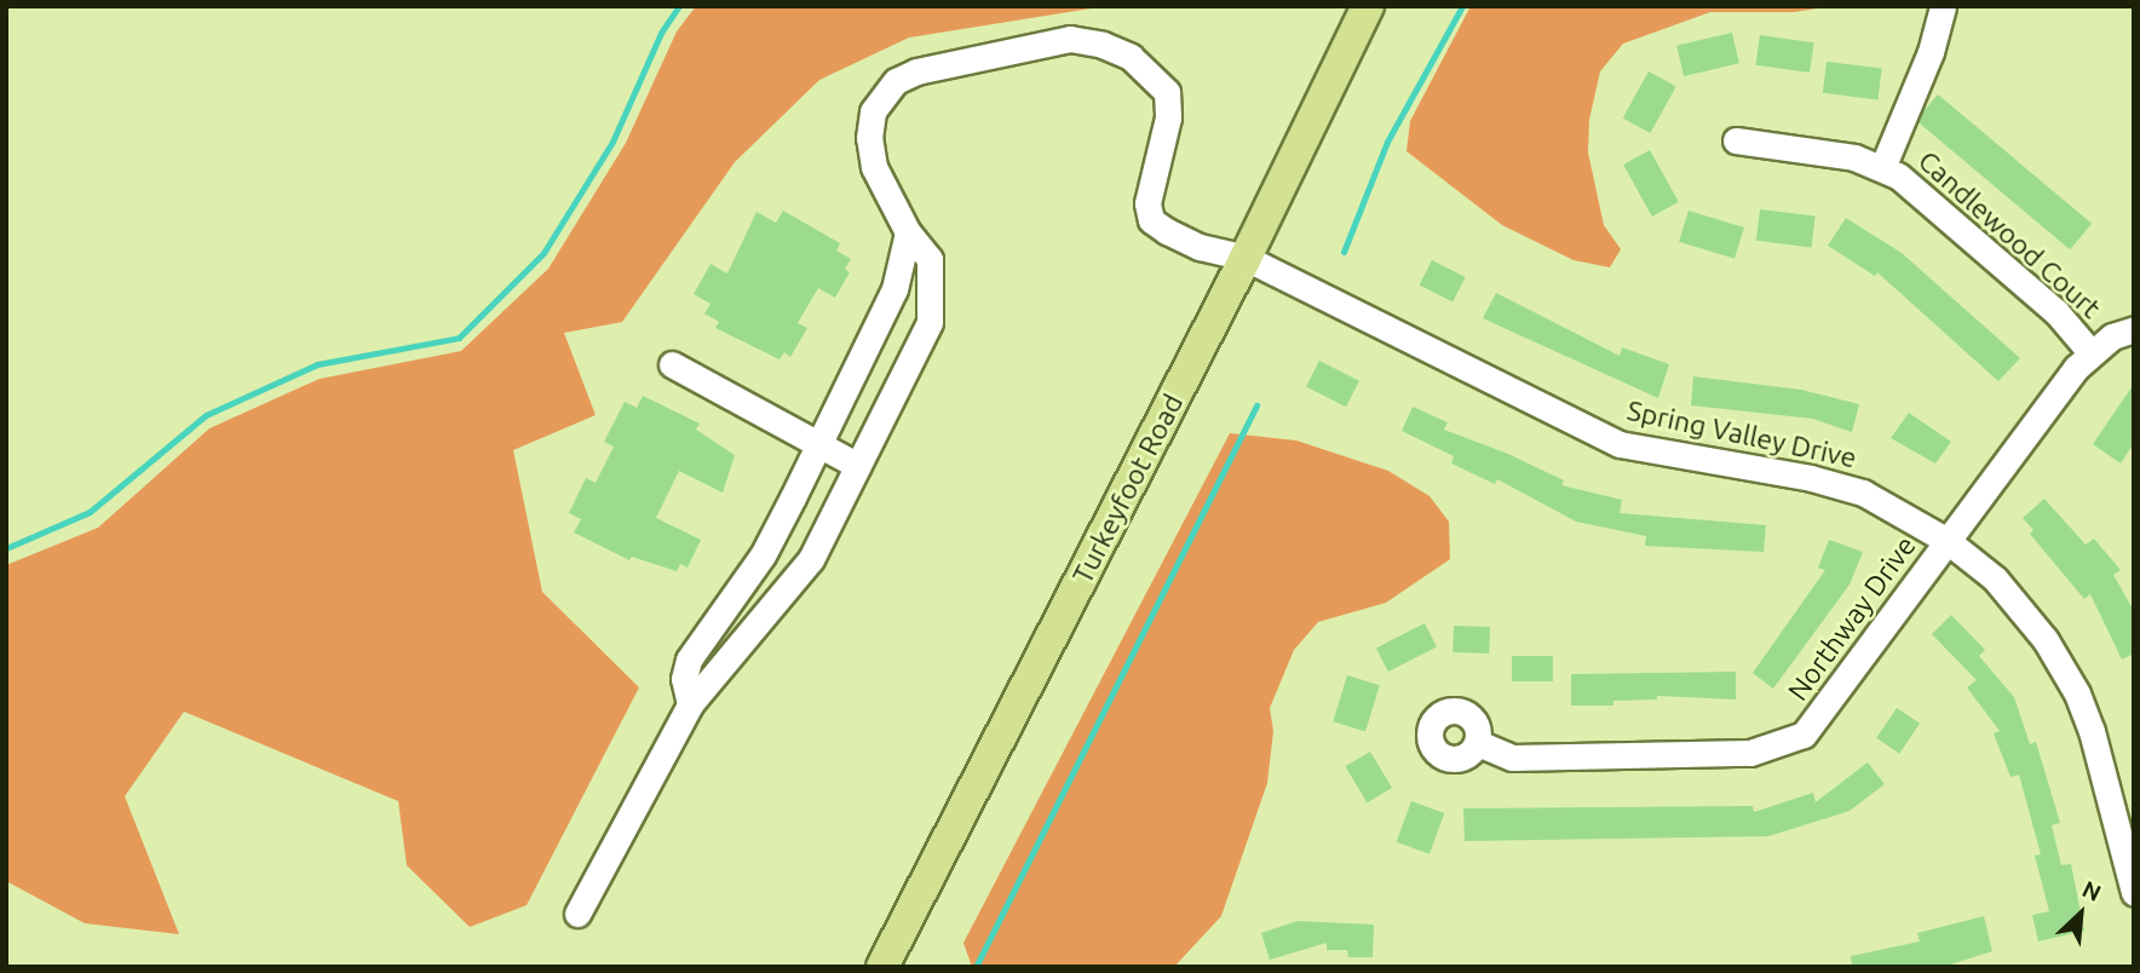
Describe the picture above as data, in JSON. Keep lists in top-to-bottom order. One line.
{"streets":{"main road":["Turkeyfoot Road"],"street":["Candlewood Court","Spring Valley Drive","Northway Drive"]},"crossings":[["Candlewood Court","Northway Drive"],["Spring Valley Drive","Turkeyfoot Road"],["Spring Valley Drive","Northway Drive"]],"north":"top right"}
